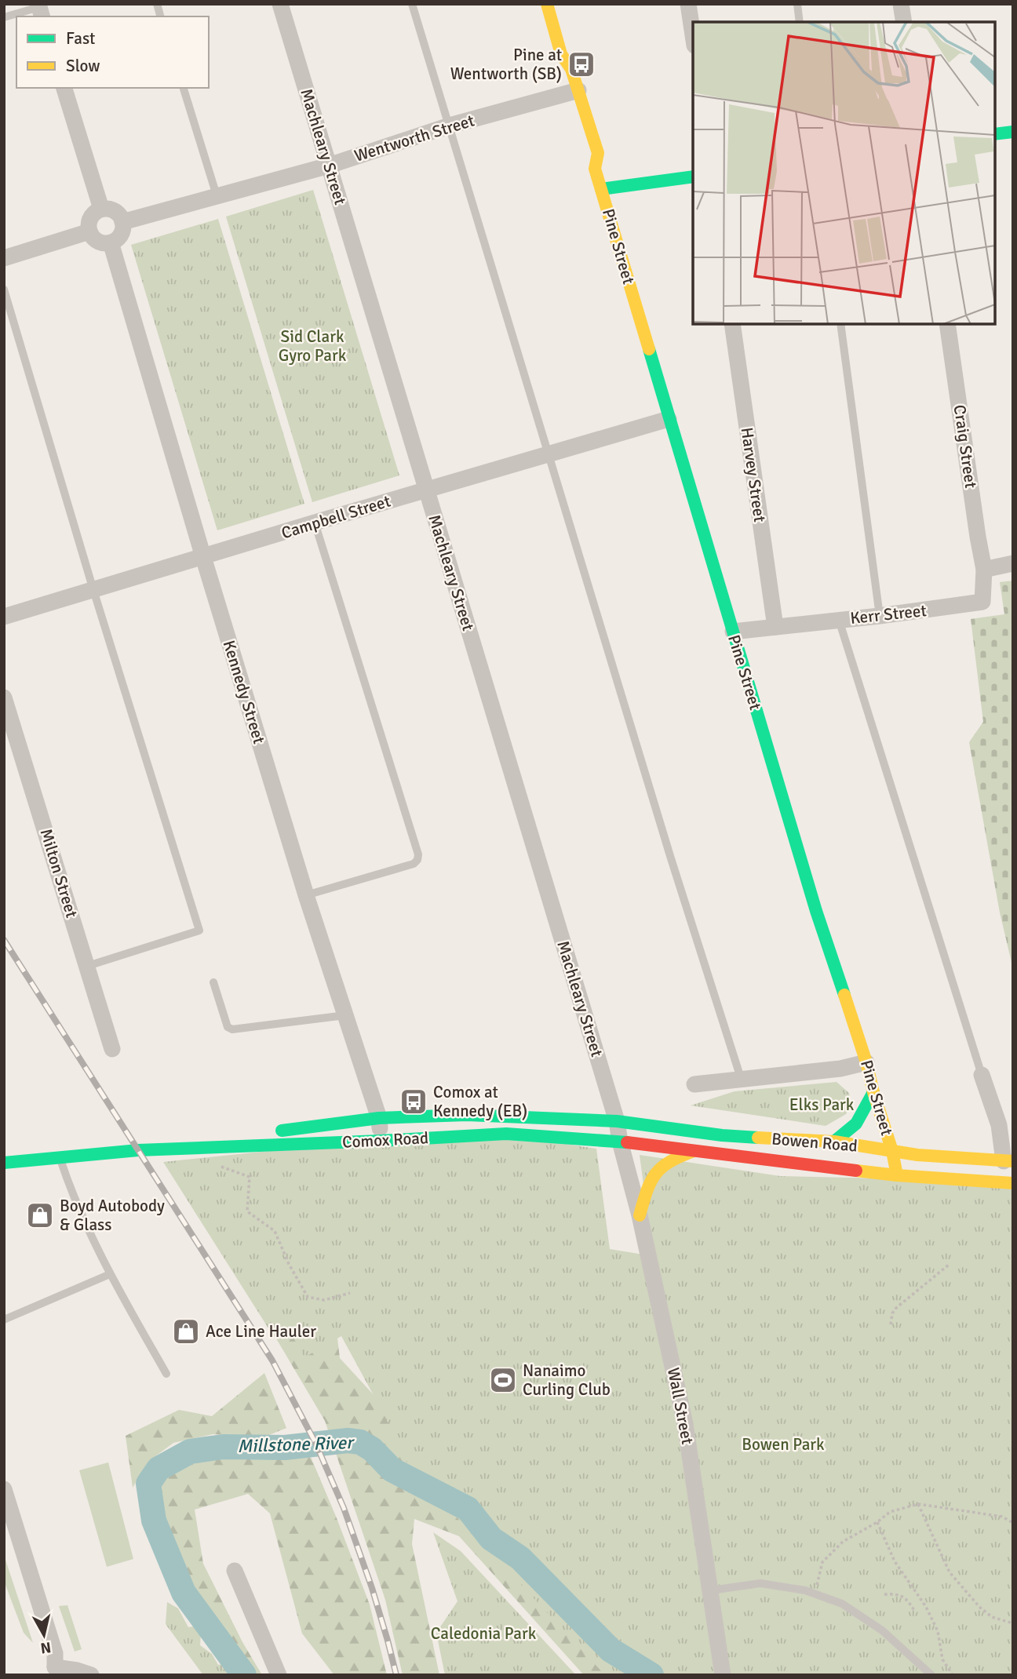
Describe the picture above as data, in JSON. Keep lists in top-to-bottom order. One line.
{"streets":{"main road":["Pine Street","Comox Road","Bowen Road"],"street":["Wentworth Street","Machleary Street","Craig Street","Harvey Street","Campbell Street","Kerr Street","Kennedy Street","Milton Street","Wall Street"]},"crossings":[["Wentworth Street","Machleary Street"],["Wentworth Street","Pine Street"],["Wentworth Street","Kennedy Street"],["Machleary Street","Campbell Street"],["Machleary Street","Comox Road"],["Machleary Street","Bowen Road"],["Machleary Street","Wall Street"],["Pine Street","Campbell Street"],["Pine Street","Kerr Street"],["Pine Street","Bowen Road"],["Craig Street","Kerr Street"],["Harvey Street","Kerr Street"],["Campbell Street","Kennedy Street"],["Kennedy Street","Comox Road"],["Comox Road","Bowen Road"],["Comox Road","Wall Street"],["Bowen Road","Wall Street"]],"water":["Millstone River"],"parks":["Sid Clark Gyro Park","Elks Park","Bowen Park","Caledonia Park"],"places":{"bus stop":["Pine at Wentworth (SB)","Comox at Kennedy (EB)"],"shop":["Boyd Autobody & Glass","Ace Line Hauler"],"sports":["Nanaimo Curling Club"]},"legend":["Fast","Slow"],"north":"bottom"}
